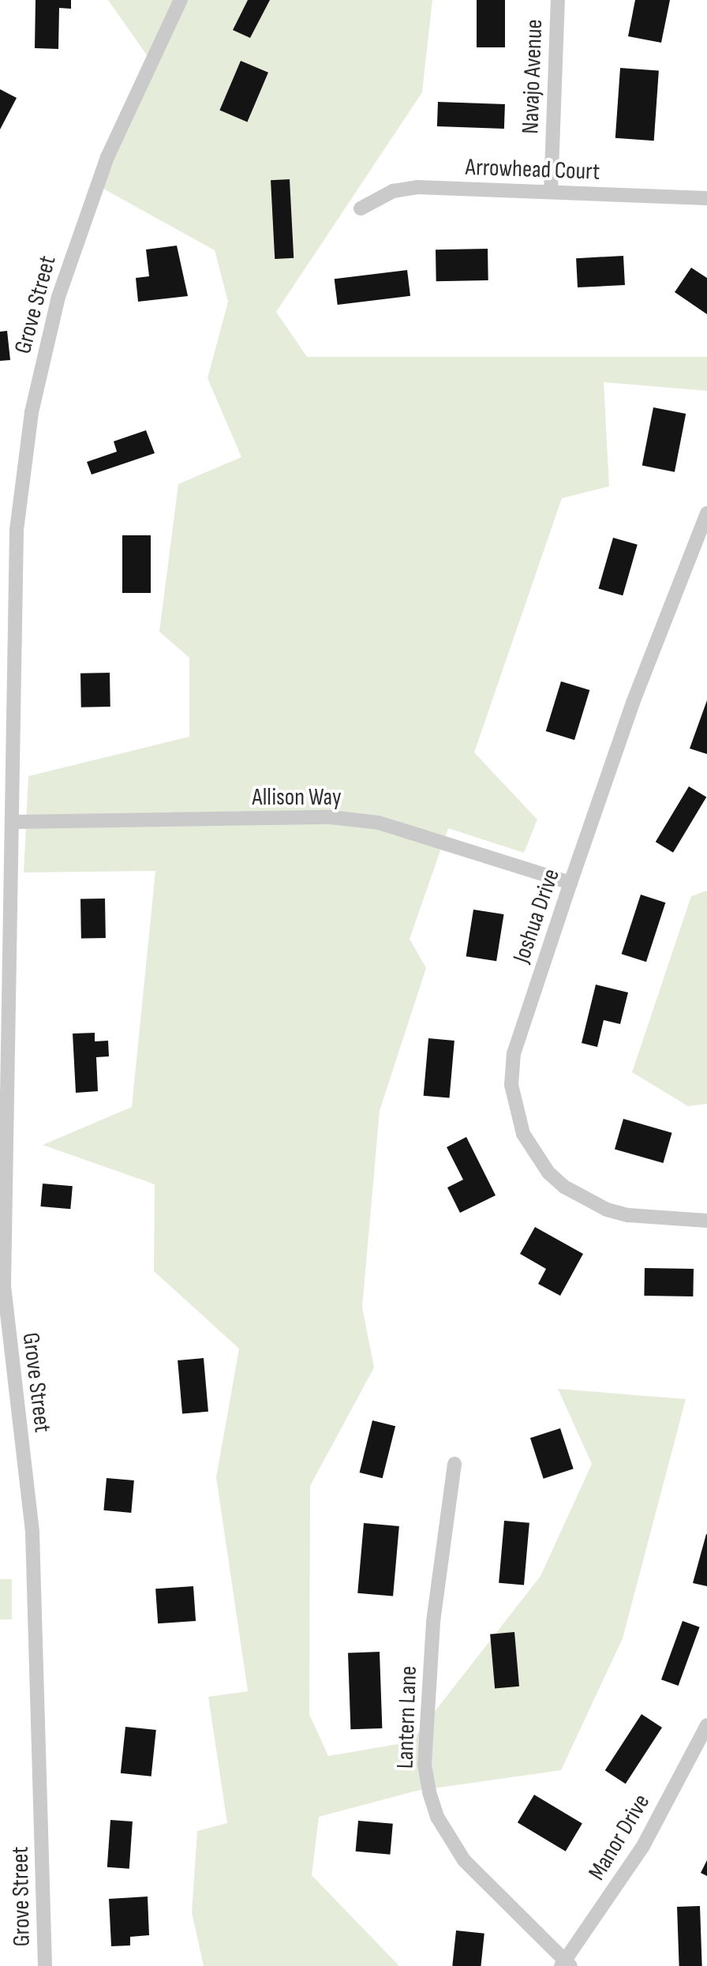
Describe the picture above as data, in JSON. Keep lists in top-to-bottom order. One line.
{"streets":{"street":["Navajo Avenue","Arrowhead Court","Grove Street","Allison Way","Joshua Drive","Lantern Lane","Manor Drive"]},"crossings":[["Navajo Avenue","Arrowhead Court"],["Grove Street","Allison Way"],["Allison Way","Joshua Drive"],["Lantern Lane","Manor Drive"]]}
